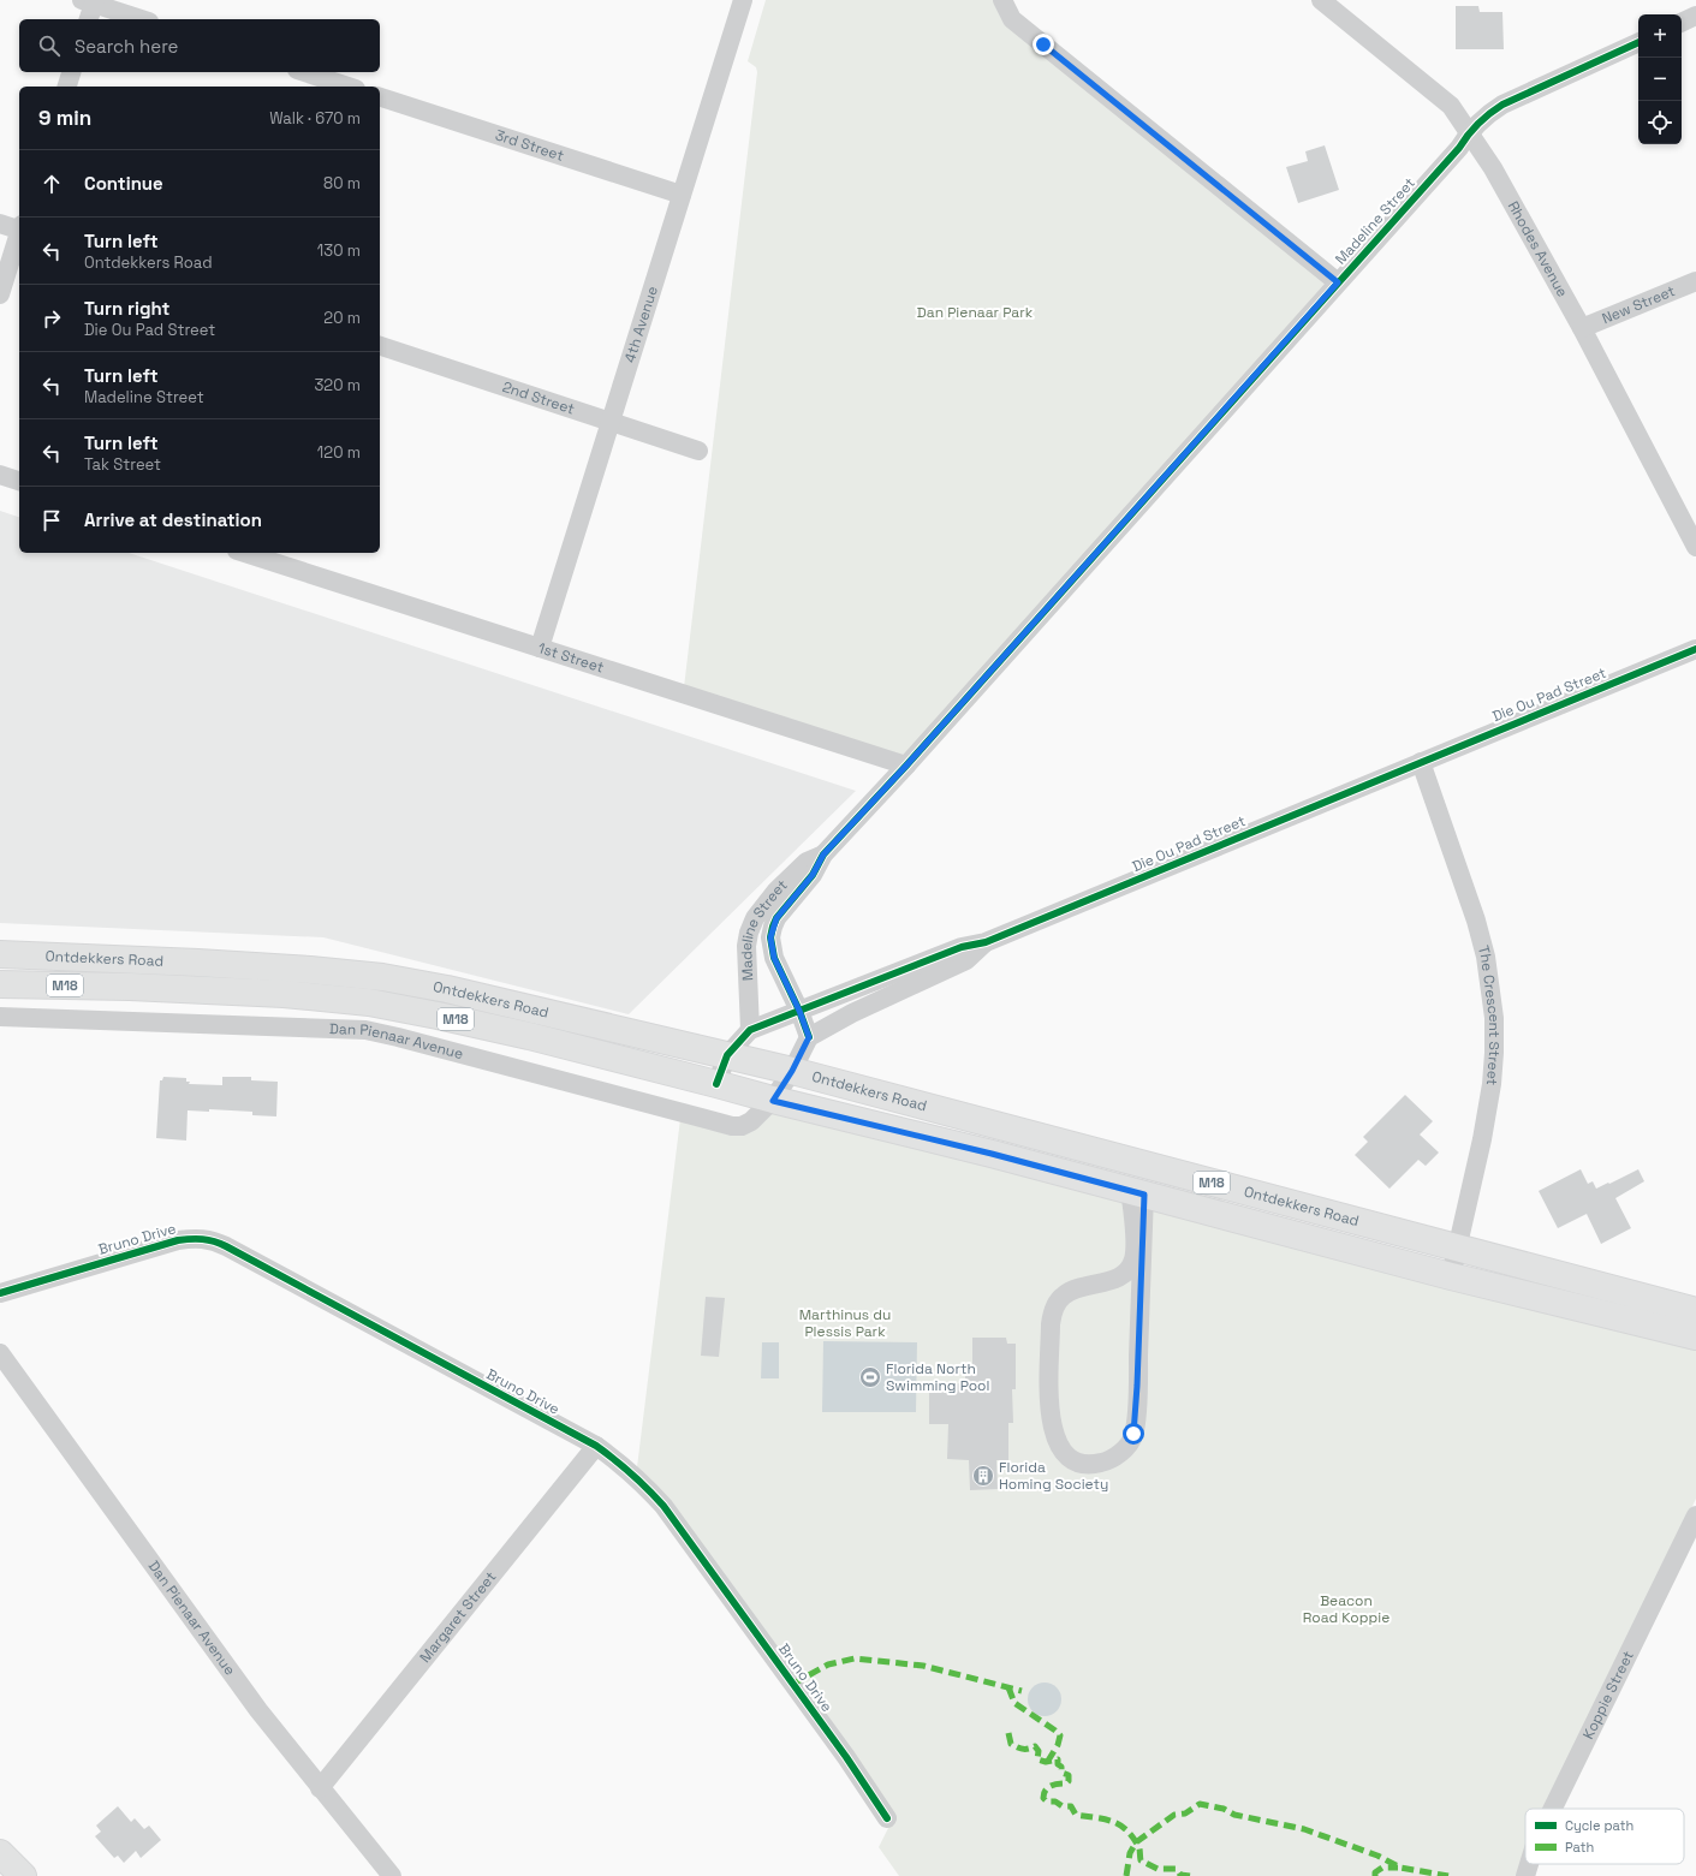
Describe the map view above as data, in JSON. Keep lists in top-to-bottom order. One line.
{"streets":{"main road":["Ontdekkers Road","M18"],"street":["3rd Street","Madeline Street","Rhodes Avenue","New Street","4th Avenue","2nd Street","1st Street","Die Ou Pad Street","The Crescent Street","Dan Pienaar Avenue","Bruno Drive","Margaret Street","Koppie Street"]},"crossings":[["3rd Street","4th Avenue"],["Madeline Street","Rhodes Avenue"],["Madeline Street","1st Street"],["Madeline Street","Die Ou Pad Street"],["Rhodes Avenue","New Street"],["4th Avenue","2nd Street"],["4th Avenue","1st Street"],["Die Ou Pad Street","Ontdekkers Road"],["Die Ou Pad Street","The Crescent Street"],["Ontdekkers Road","The Crescent Street"],["Ontdekkers Road","Dan Pienaar Avenue"],["Dan Pienaar Avenue","Margaret Street"],["Bruno Drive","Margaret Street"]],"parks":["Dan Pienaar Park","Marthinus du Plessis Park","Beacon Road Koppie"],"places":{"sports":["Florida North Swimming Pool"],"building":["Florida Homing Society"]},"legend":["Cycle path","Path"],"page":{"map_buttons":["+","−"],"search":"Search here","heading":["9 min","Walk · 670 m"],"list":[["Continue","80 m"],["Turn left","Ontdekkers Road","130 m"],["Turn right","Die Ou Pad Street","20 m"],["Turn left","Madeline Street","320 m"],["Turn left","Tak Street","120 m"],"Arrive at destination"]}}
